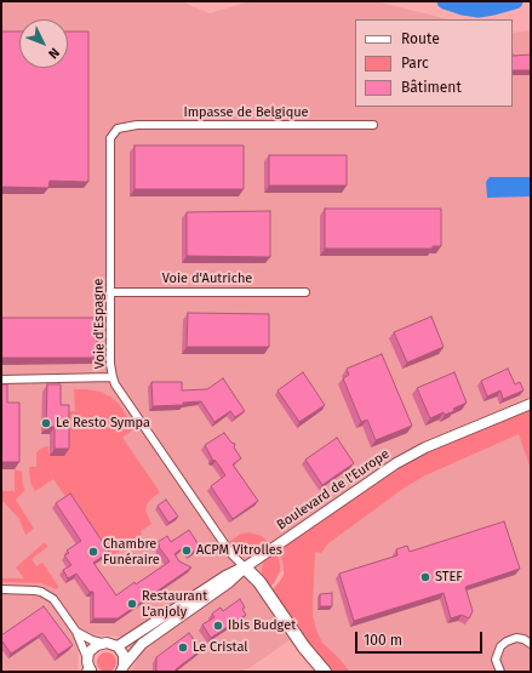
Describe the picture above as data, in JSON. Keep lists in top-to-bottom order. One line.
{"streets":{"street":["Impasse de Belgique","Voie d'Autriche","Voie d'Espagne","Boulevard de l'Europe"]},"crossings":[["Impasse de Belgique","Voie d'Espagne"],["Voie d'Autriche","Voie d'Espagne"],["Voie d'Espagne","Boulevard de l'Europe"]],"places":["Le Resto Sympa","ACPM Vitrolles","Chambre Funéraire","STEF","Restaurant L'anjoly","Ibis Budget","Le Cristal"],"legend":["Route","Parc","Bâtiment"],"scale_bar":"100 m","north":"bottom right"}
